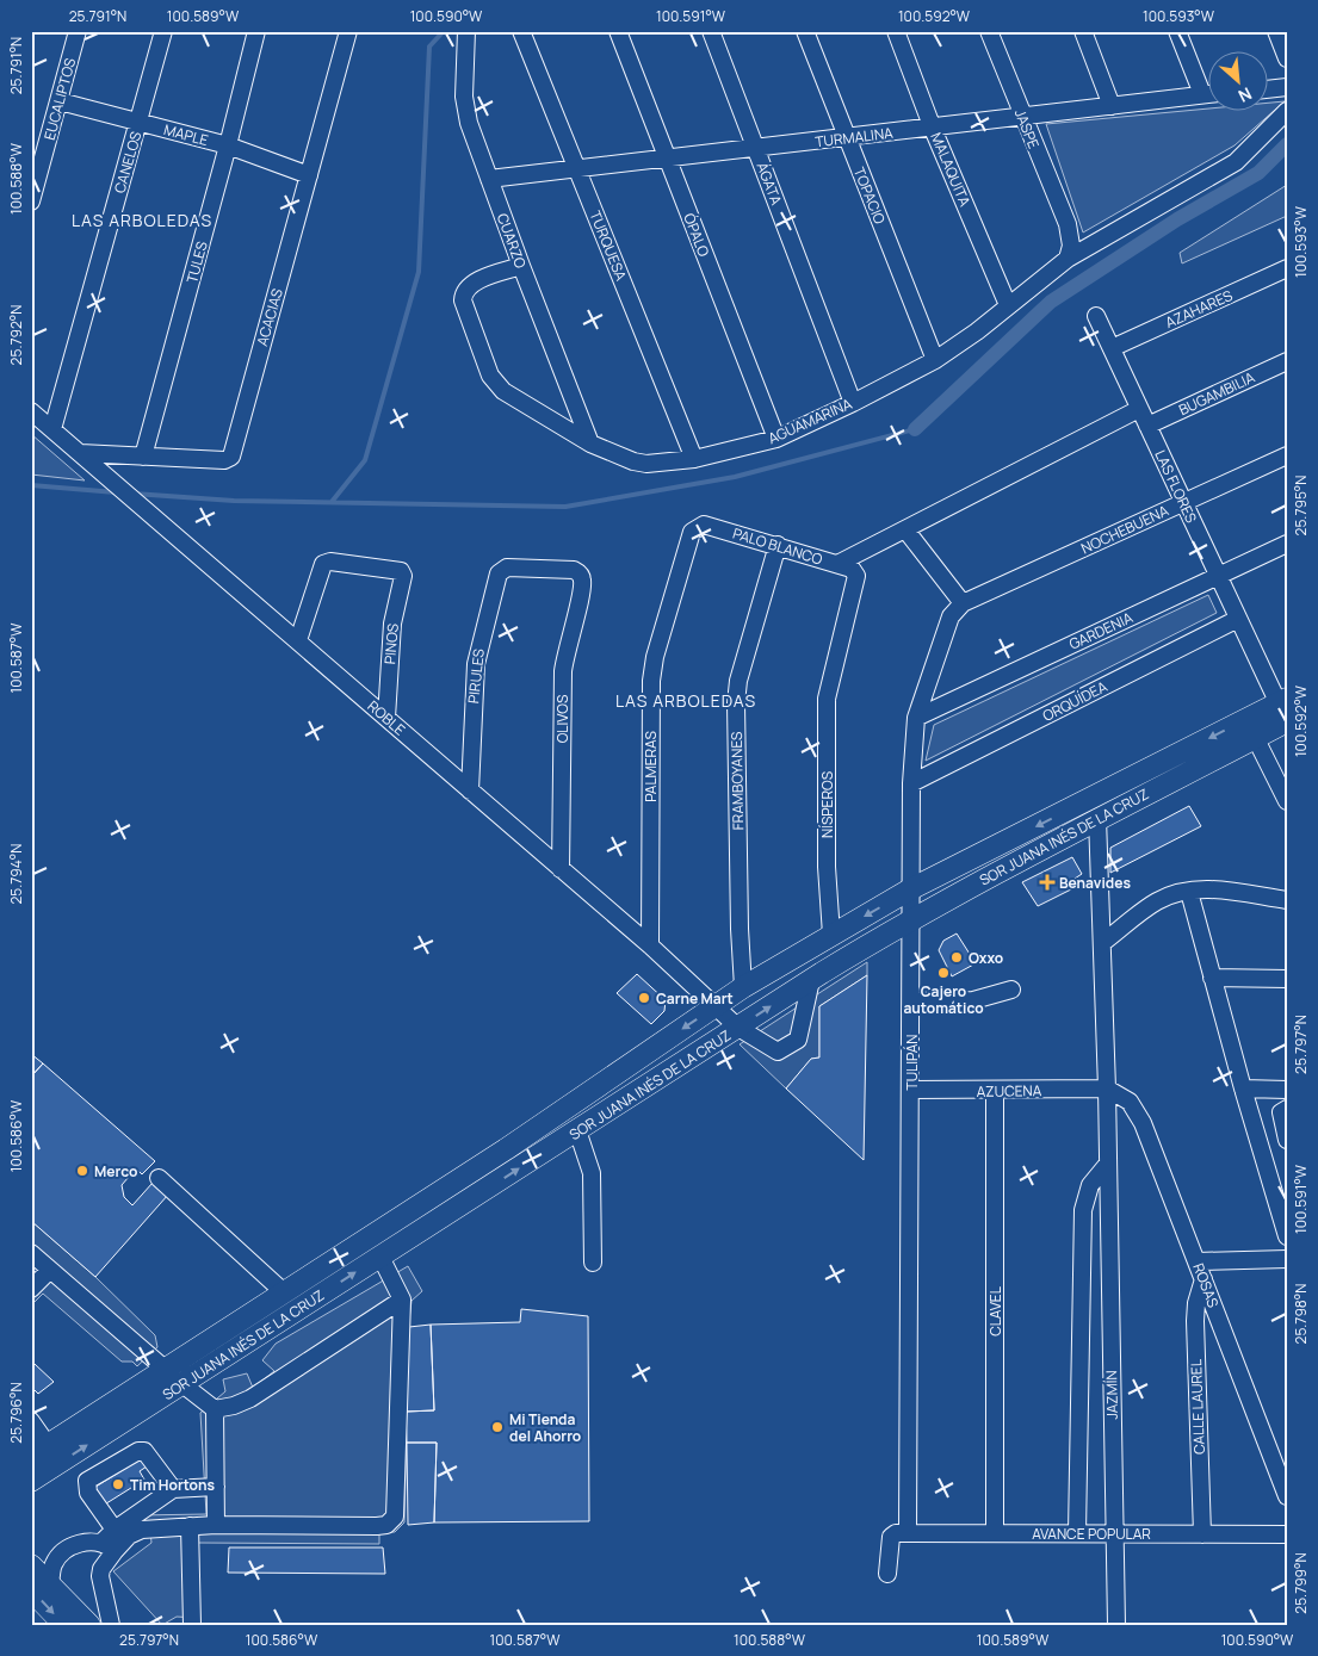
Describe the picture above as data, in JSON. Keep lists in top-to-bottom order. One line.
{"streets":{"main road":["SOR JUANA INÉS DE LA CRUZ"],"street":["EUCALIPTOS","JASPE","MAPLE","TURMALINA","CANELOS","MALAQUITA","ÁGATA","TOPACIO","ÓPALO","CUARZO","TURQUESA","TULES","AZAHARES","ACACIAS","BUGAMBILIA","AGUAMARINA","LAS FLORES","NOCHEBUENA","PALO BLANCO","GARDENIA","PINOS","PIRULES","ORQUÍDEA","ROBLE","OLIVOS","PALMERAS","FRAMBOYANES","NÍSPEROS","TULIPÁN","AZUCENA","ROSAS","CLAVEL","JAZMÍN","CALLE LAUREL","AVANCE POPULAR"]},"crossings":[["EUCALIPTOS","MAPLE"],["JASPE","TURMALINA"],["JASPE","AGUAMARINA"],["MAPLE","CANELOS"],["MAPLE","TULES"],["MAPLE","ACACIAS"],["TURMALINA","MALAQUITA"],["TURMALINA","ÁGATA"],["TURMALINA","TOPACIO"],["TURMALINA","ÓPALO"],["TURMALINA","CUARZO"],["TURMALINA","TURQUESA"],["CANELOS","ROBLE"],["MALAQUITA","AGUAMARINA"],["ÁGATA","AGUAMARINA"],["TOPACIO","AGUAMARINA"],["ÓPALO","AGUAMARINA"],["CUARZO","AGUAMARINA"],["TURQUESA","AGUAMARINA"],["TULES","ACACIAS"],["AZAHARES","LAS FLORES"],["ACACIAS","ROBLE"],["BUGAMBILIA","LAS FLORES"],["LAS FLORES","NOCHEBUENA"],["LAS FLORES","GARDENIA"],["LAS FLORES","ORQUÍDEA"],["LAS FLORES","SOR JUANA INÉS DE LA CRUZ"],["NOCHEBUENA","TULIPÁN"],["PALO BLANCO","PALMERAS"],["PALO BLANCO","FRAMBOYANES"],["PALO BLANCO","NÍSPEROS"],["GARDENIA","TULIPÁN"],["PINOS","ROBLE"],["PIRULES","ROBLE"],["PIRULES","OLIVOS"],["ORQUÍDEA","TULIPÁN"],["ROBLE","OLIVOS"],["ROBLE","PALMERAS"],["ROBLE","SOR JUANA INÉS DE LA CRUZ"],["FRAMBOYANES","SOR JUANA INÉS DE LA CRUZ"],["NÍSPEROS","SOR JUANA INÉS DE LA CRUZ"],["SOR JUANA INÉS DE LA CRUZ","TULIPÁN"],["SOR JUANA INÉS DE LA CRUZ","JAZMÍN"],["TULIPÁN","AZUCENA"],["TULIPÁN","AVANCE POPULAR"],["AZUCENA","ROSAS"],["AZUCENA","CLAVEL"],["AZUCENA","JAZMÍN"],["ROSAS","JAZMÍN"],["ROSAS","CALLE LAUREL"],["CLAVEL","AVANCE POPULAR"],["JAZMÍN","AVANCE POPULAR"],["CALLE LAUREL","AVANCE POPULAR"]],"districts":["LAS ARBOLEDAS","LAS ARBOLEDAS"],"places":{"health":["Benavides"],"other":["Oxxo","Cajero automático","Carne Mart","Merco","Mi Tienda del Ahorro","Tim Hortons"]},"north":"bottom right","coordinates":["25.791°N","100.589°W","100.590°W","100.591°W","100.592°W","100.593°W","100.588°W","25.792°N","25.795°N","100.587°W","25.794°N","25.797°N","100.586°W","25.798°N","25.796°N","25.799°N"]}
